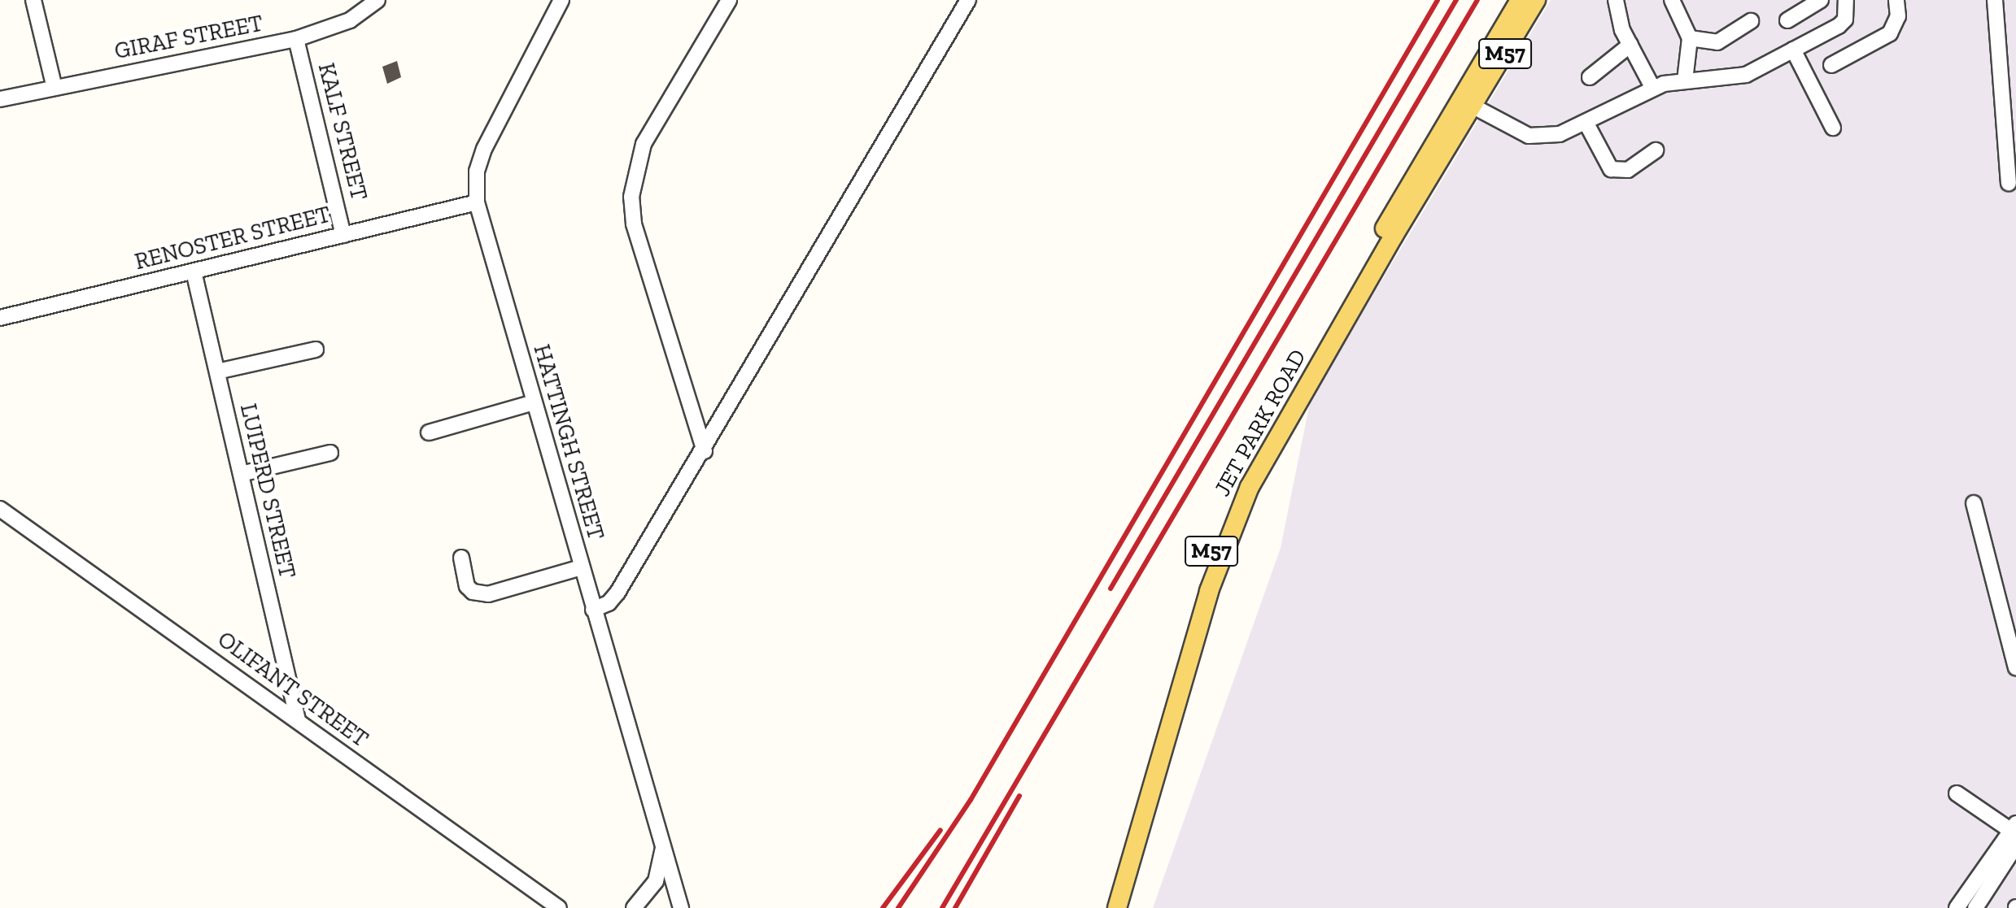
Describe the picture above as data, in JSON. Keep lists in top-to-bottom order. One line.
{"streets":{"main road":["M57","JET PARK ROAD"],"street":["GIRAF STREET","KALF STREET","RENOSTER STREET","HATTINGH STREET","LUIPERD STREET","OLIFANT STREET"]},"crossings":[["GIRAF STREET","KALF STREET"],["KALF STREET","RENOSTER STREET"],["RENOSTER STREET","HATTINGH STREET"],["RENOSTER STREET","LUIPERD STREET"],["LUIPERD STREET","OLIFANT STREET"]]}
